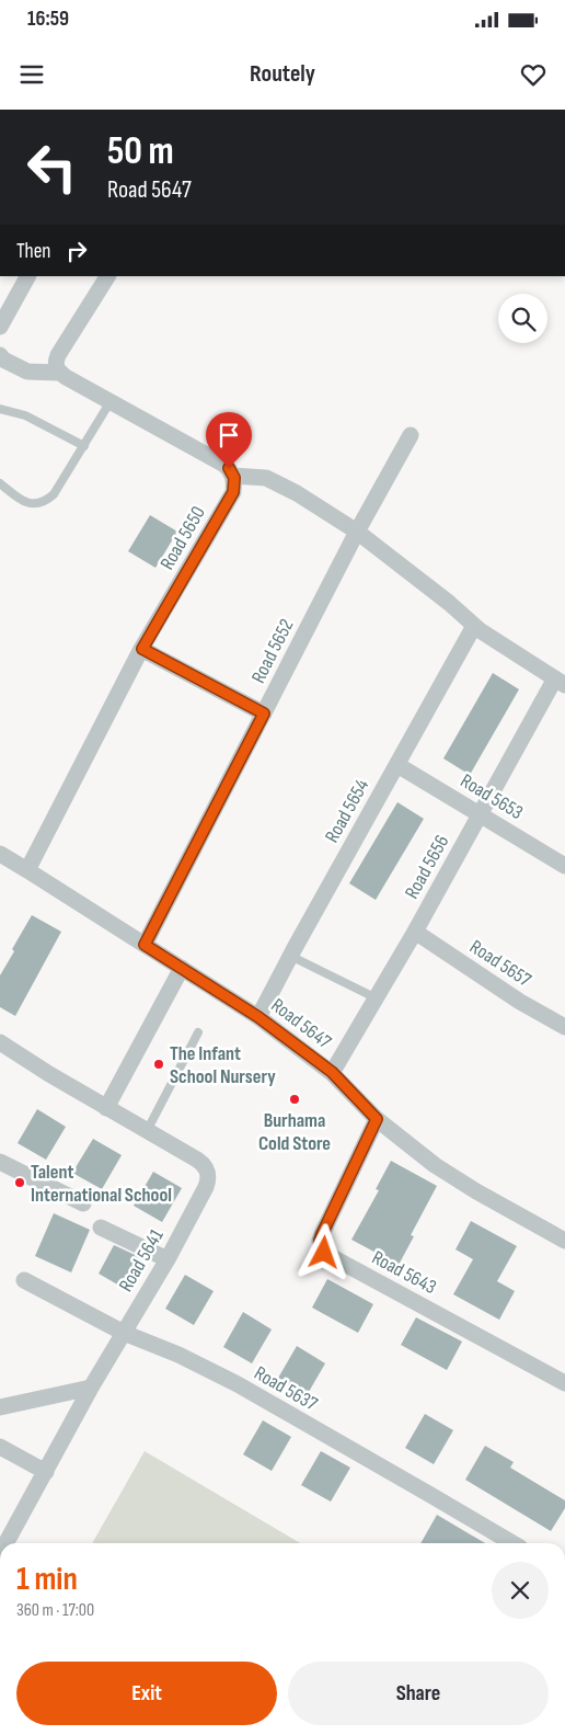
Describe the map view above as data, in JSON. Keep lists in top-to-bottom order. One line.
{"streets":{"street":["Road 5650","Road 5652","Road 5653","Road 5654","Road 5656","Road 5657","Road 5647","Road 5641","Road 5643","Road 5637"]},"crossings":[["Road 5650","Road 5647"],["Road 5652","Road 5647"],["Road 5653","Road 5654"],["Road 5653","Road 5656"],["Road 5654","Road 5647"],["Road 5656","Road 5657"],["Road 5656","Road 5647"],["Road 5647","Road 5643"],["Road 5641","Road 5637"]],"places":["The Infant School Nursery","Burhama Cold Store","Talent International School"],"page":{"status":"16:59","header":"Routely","turn":["50 m","Road 5647"],"then":"Then","heading":["1 min","360 m · 17:00"],"buttons":["Exit","Share"]}}
